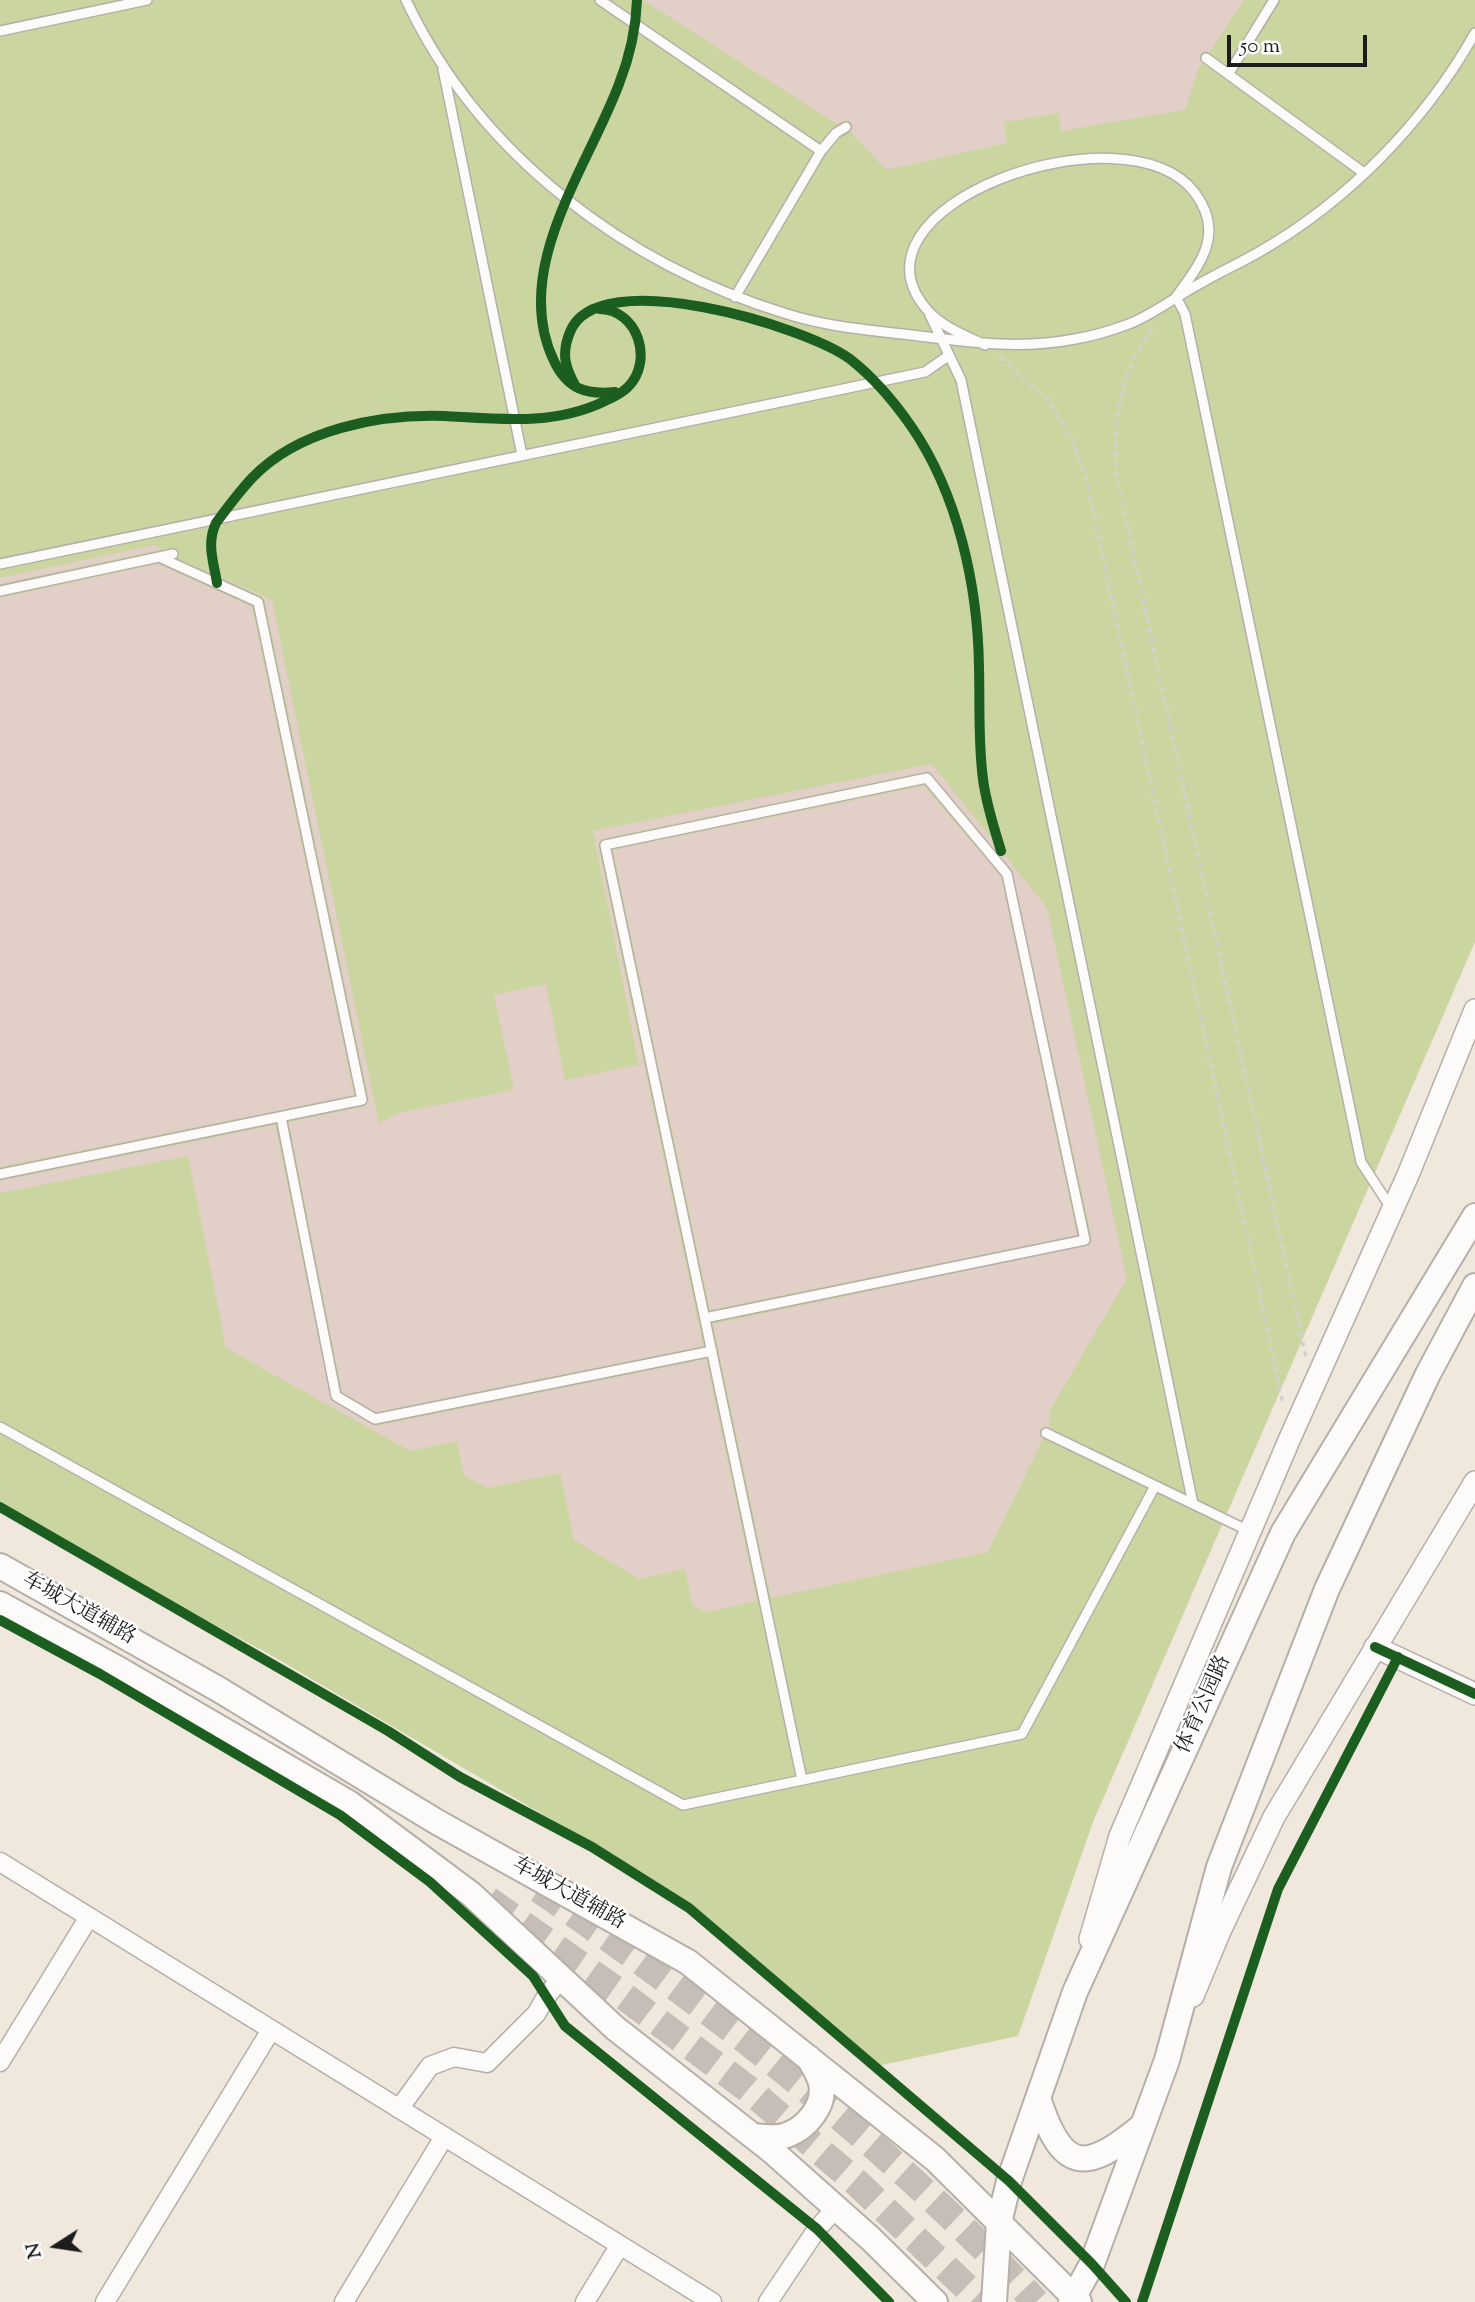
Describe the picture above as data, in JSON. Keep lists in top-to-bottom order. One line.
{"streets":{"main road":["车城大道辅路","体育公园路"]},"crossings":[["车城大道辅路","体育公园路"]],"scale_bar":"50 m","north":"left"}
